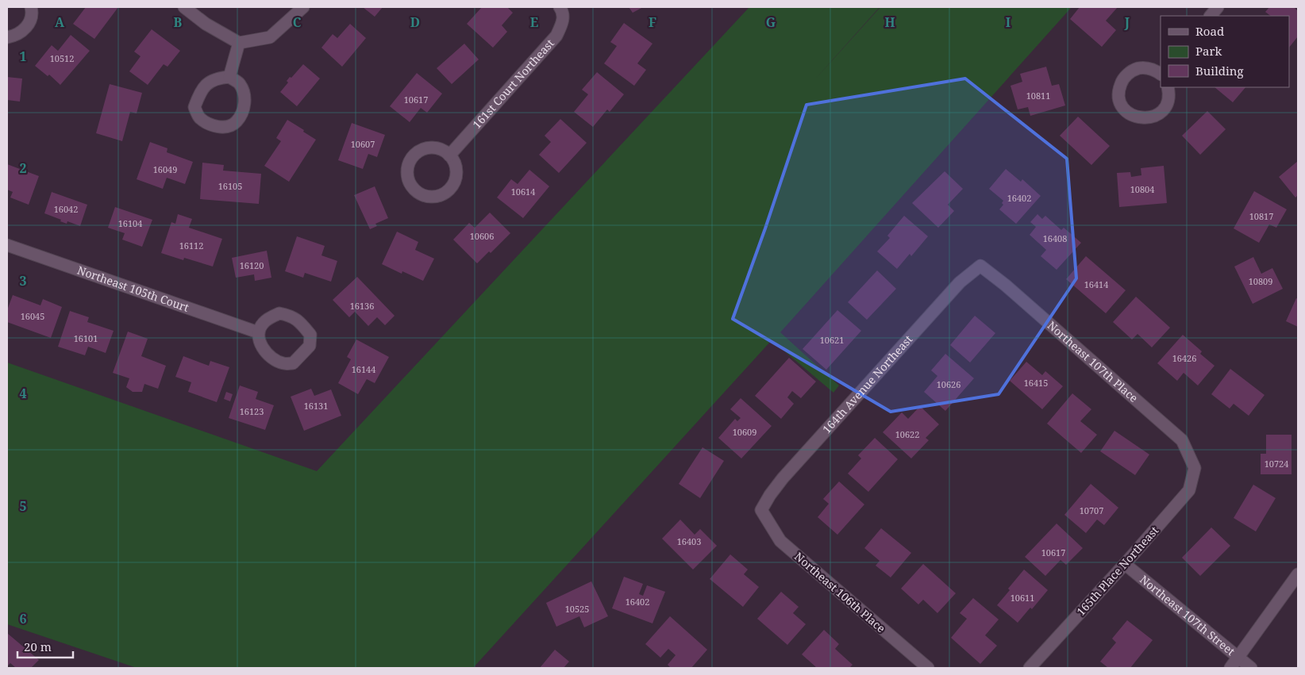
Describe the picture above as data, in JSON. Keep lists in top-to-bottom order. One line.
{"streets":{"street":["161st Court Northeast","Northeast 105th Court","Northeast 107th Place","164th Avenue Northeast","165th Place Northeast","Northeast 106th Place","Northeast 107th Street"]},"crossings":[["Northeast 107th Place","164th Avenue Northeast"],["Northeast 107th Place","165th Place Northeast"],["164th Avenue Northeast","Northeast 106th Place"],["165th Place Northeast","Northeast 107th Street"]],"house_numbers":["10512","10811","10617","10607","16049","16105","10804","10614","16402","16042","10817","16104","10606","16408","16112","16120","10809","16414","16136","16045","16101","10621","16426","16144","16415","10626","16131","16123","10609","10622","10724","10707","16403","10617","10611","16402","10525"],"legend":["Road","Park","Building"],"scale_bar":"20 m","grid":{"columns":["A","B","C","D","E","F","G","H","I","J"],"rows":["1","2","3","4","5","6"]}}
